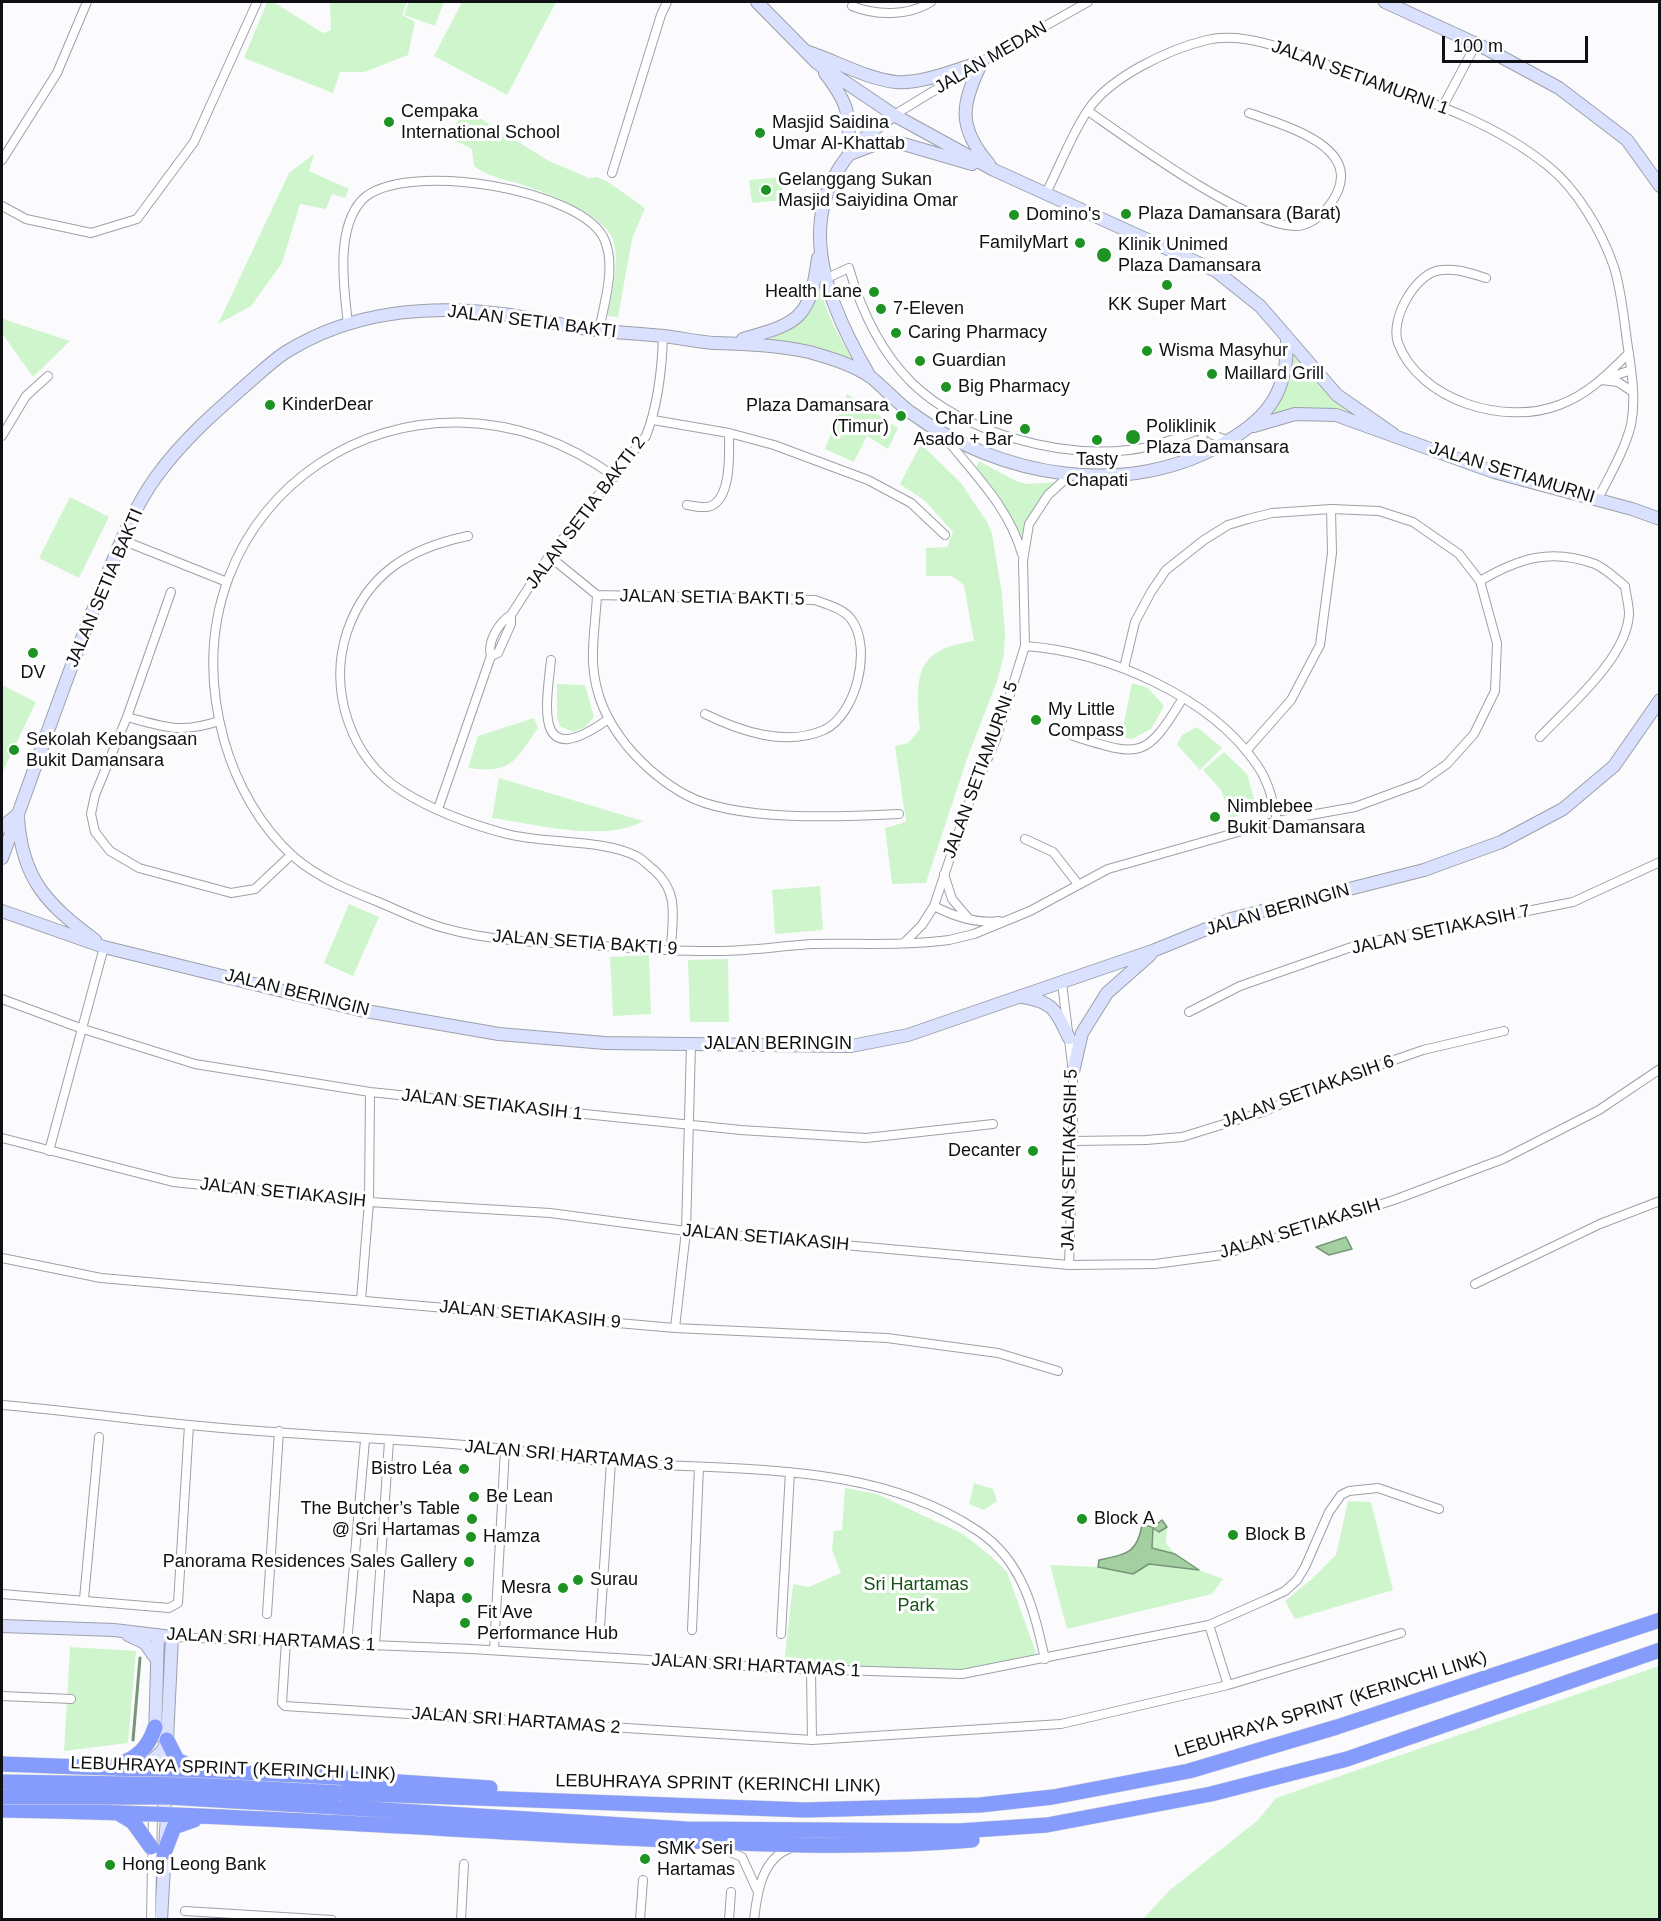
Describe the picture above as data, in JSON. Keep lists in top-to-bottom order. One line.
{"streets":{"highway":["LEBUHRAYA SPRINT (KERINCHI LINK)"],"street":["JALAN MEDAN","JALAN SETIAMURNI 1","JALAN SETIA BAKTI","JALAN SETIAMURNI","JALAN SETIA BAKTI 2","JALAN SETIA BAKTI 5","JALAN SETIAMURNI 5","JALAN BERINGIN","JALAN SETIAKASIH 7","JALAN SETIA BAKTI 9","JALAN SETIAKASIH 6","JALAN SETIAKASIH 1","JALAN SETIAKASIH 5","JALAN SETIAKASIH","JALAN SETIAKASIH 9","JALAN SRI HARTAMAS 3","JALAN SRI HARTAMAS 1","JALAN SRI HARTAMAS 2"]},"crossings":[["JALAN MEDAN","JALAN SETIA BAKTI"],["JALAN SETIAMURNI 1","JALAN SETIAMURNI"],["JALAN SETIA BAKTI","JALAN SETIAMURNI"],["JALAN SETIA BAKTI","JALAN SETIA BAKTI 2"],["JALAN SETIAMURNI","JALAN SETIAMURNI 5"],["JALAN SETIA BAKTI 2","JALAN SETIA BAKTI 5"],["JALAN SETIA BAKTI 2","JALAN SETIA BAKTI 9"],["JALAN SETIAMURNI 5","JALAN SETIA BAKTI 9"],["JALAN BERINGIN","JALAN SETIAKASIH 5"],["JALAN SETIAKASIH 6","JALAN SETIAKASIH 5"],["JALAN SETIAKASIH 5","JALAN SETIAKASIH"],["JALAN SRI HARTAMAS 3","JALAN SRI HARTAMAS 1"],["JALAN SRI HARTAMAS 1","JALAN SRI HARTAMAS 2"]],"parks":["Sri Hartamas Park"],"places":["Cempaka International School","Masjid Saidina Umar Al-Khattab","Gelanggang Sukan Masjid Saiyidina Omar","Plaza Damansara (Barat)","Domino's","FamilyMart","Klinik Unimed Plaza Damansara","KK Super Mart","Health Lane","7-Eleven","Caring Pharmacy","Wisma Masyhur","Guardian","Maillard Grill","Big Pharmacy","KinderDear","Plaza Damansara (Timur)","Char Line Asado + Bar","Poliklinik Plaza Damansara","Tasty Chapati","DV","My Little Compass","Sekolah Kebangsaan Bukit Damansara","Nimblebee Bukit Damansara","Decanter","Bistro Léa","Be Lean","The Butcher’s Table @ Sri Hartamas","Block A","Block B","Hamza","Panorama Residences Sales Gallery","Surau","Mesra","Napa","Fit Ave Performance Hub","SMK Seri Hartamas","Hong Leong Bank"],"scale_bar":"100 m"}
